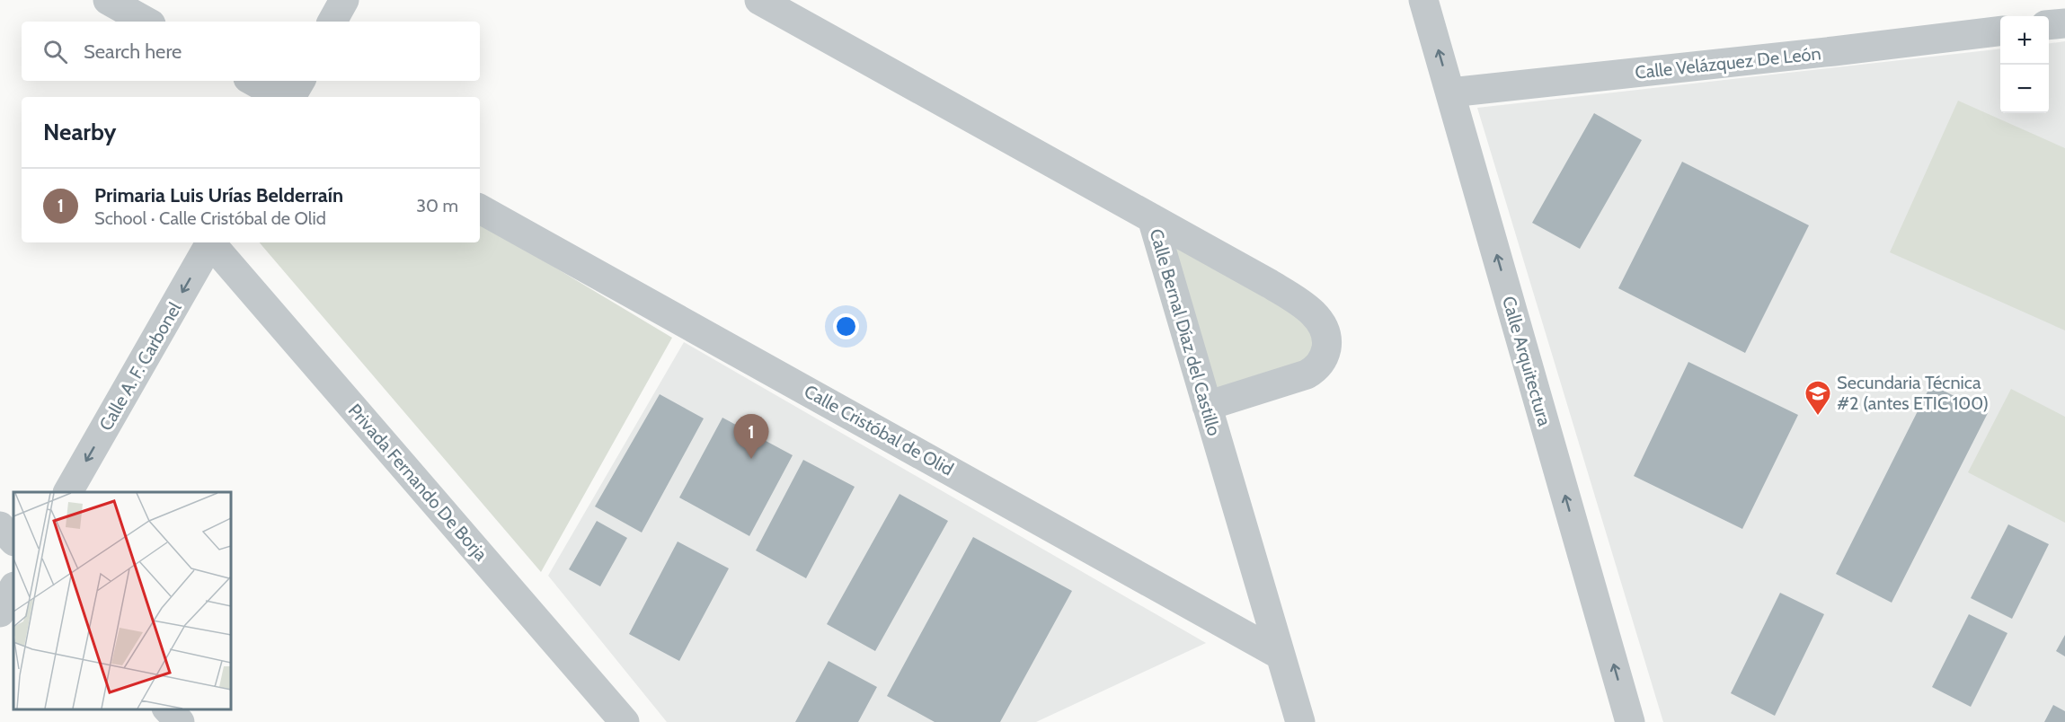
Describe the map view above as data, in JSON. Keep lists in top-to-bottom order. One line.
{"streets":{"street":["Calle Velázquez De León","Calle Bernal Díaz del Castillo","Calle Arquitectura","Calle A. F. Carbonel","Calle Cristóbal de Olid","Privada Fernando De Borja"]},"crossings":[["Calle Velázquez De León","Calle Arquitectura"],["Calle Bernal Díaz del Castillo","Calle Cristóbal de Olid"]],"one_way":["Calle Arquitectura","Calle A. F. Carbonel"],"places":{"school or university":["Secundaria Técnica #2 (antes ETIC 100)"]},"page":{"map_buttons":["+","−"],"search":"Search here","heading":"Nearby","list":[{"mark":"1","name":"Primaria Luis Urías Belderraín","note":"School · Calle Cristóbal de Olid","value":"30 m"}],"pins":"1"}}
